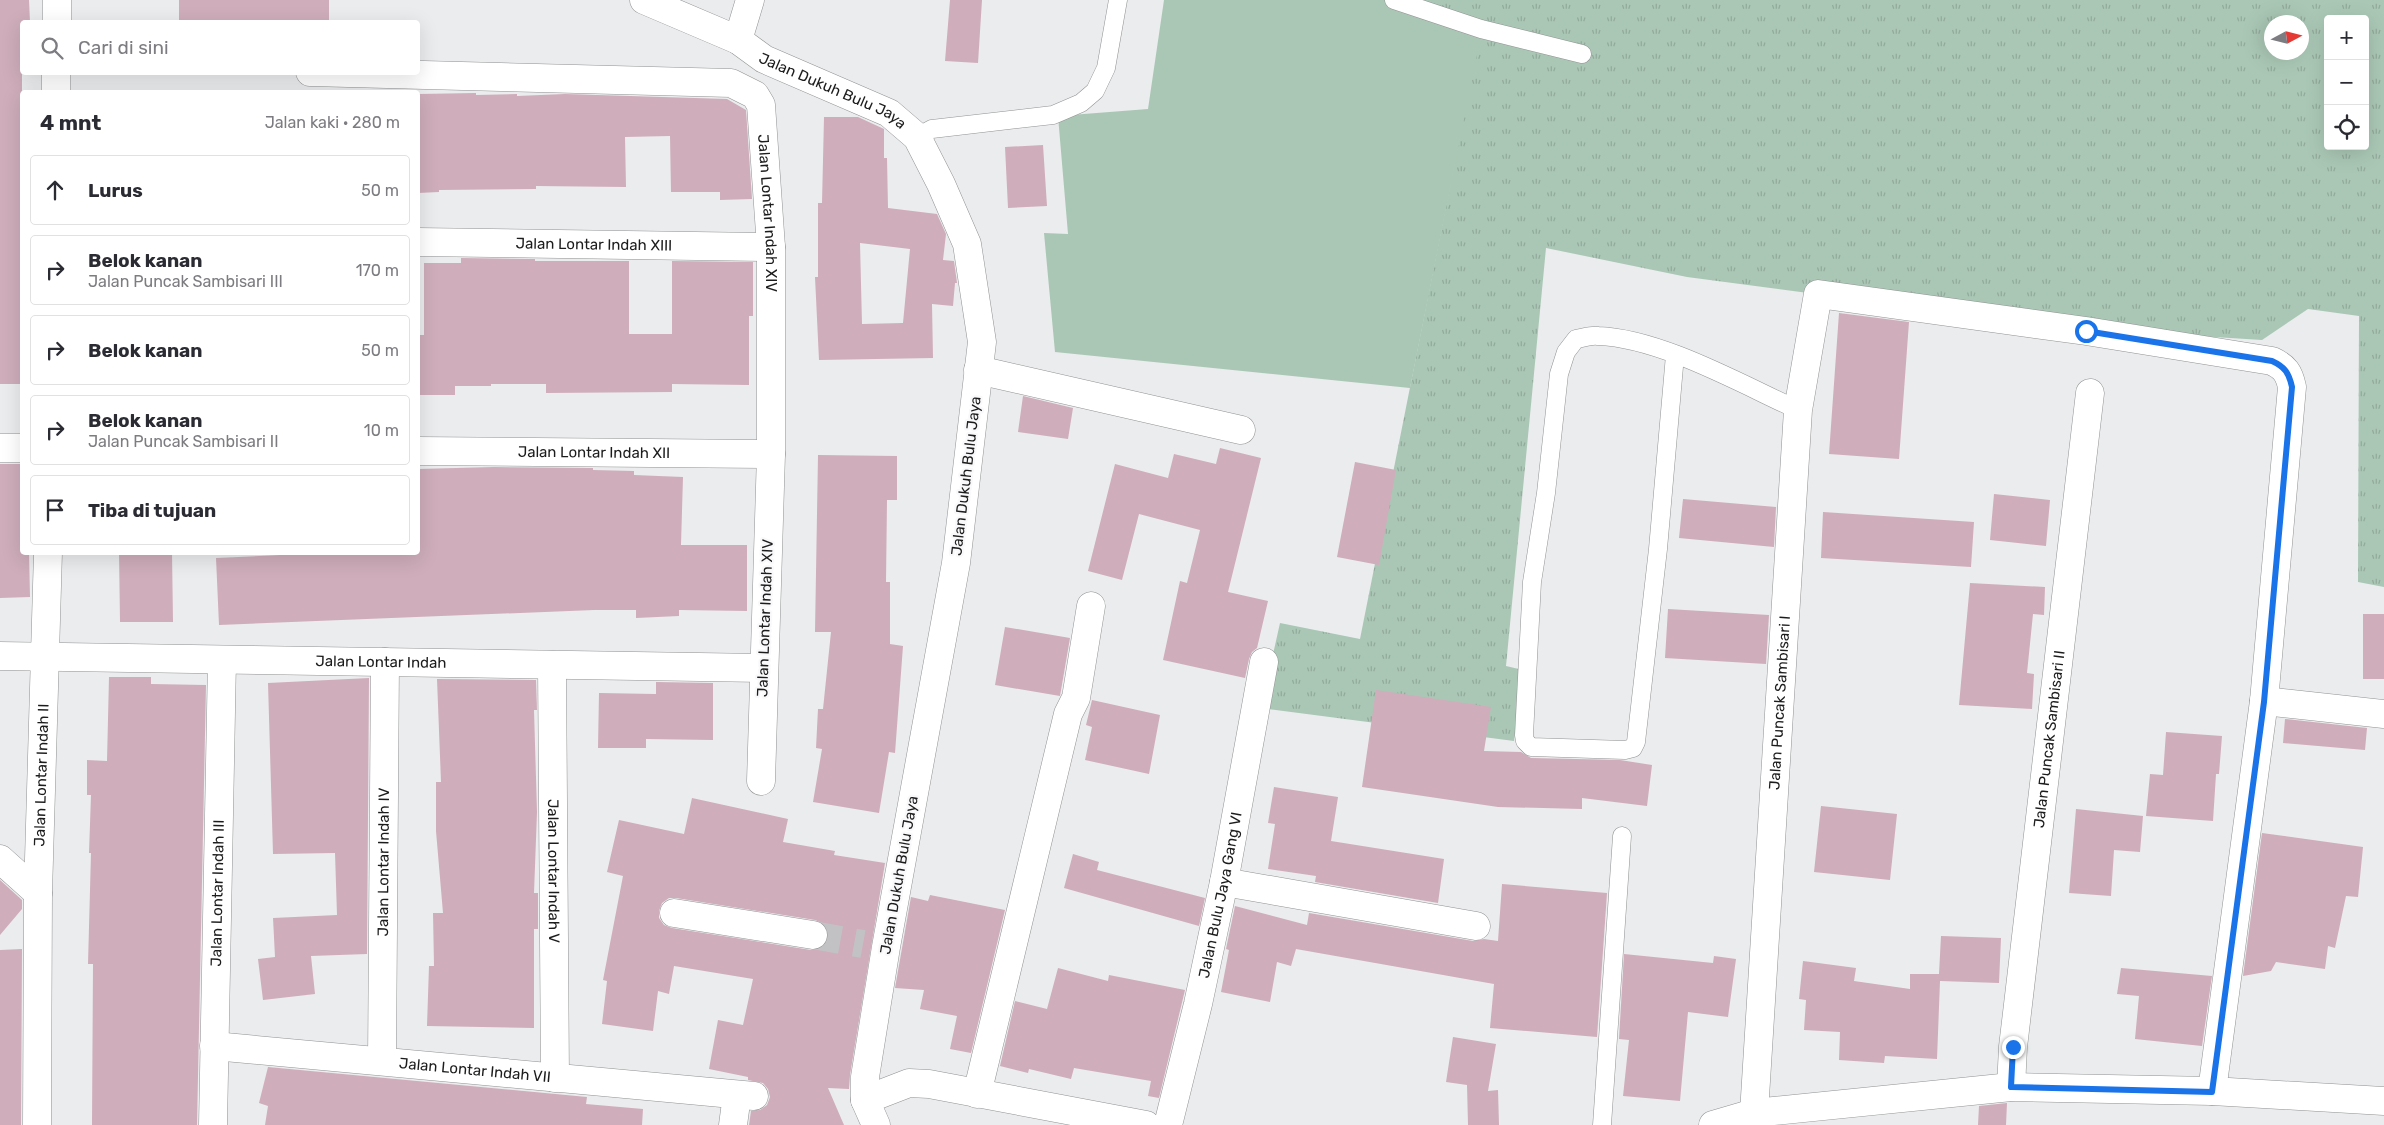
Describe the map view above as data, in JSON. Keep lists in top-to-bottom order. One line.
{"streets":{"street":["Jalan Dukuh Bulu Jaya","Jalan Lontar Indah XIV","Jalan Lontar Indah XIII","Jalan Lontar Indah XII","Jalan Lontar Indah","Jalan Puncak Sambisari I","Jalan Puncak Sambisari II","Jalan Lontar Indah II","Jalan Lontar Indah IV","Jalan Lontar Indah V","Jalan Lontar Indah III","Jalan Bulu Jaya Gang VI","Jalan Lontar Indah VII"]},"crossings":[["Jalan Lontar Indah XIV","Jalan Lontar Indah XIII"],["Jalan Lontar Indah XIV","Jalan Lontar Indah XII"],["Jalan Lontar Indah XIV","Jalan Lontar Indah"],["Jalan Lontar Indah","Jalan Lontar Indah II"],["Jalan Lontar Indah","Jalan Lontar Indah IV"],["Jalan Lontar Indah","Jalan Lontar Indah V"],["Jalan Lontar Indah","Jalan Lontar Indah III"],["Jalan Lontar Indah IV","Jalan Lontar Indah VII"],["Jalan Lontar Indah V","Jalan Lontar Indah VII"],["Jalan Lontar Indah III","Jalan Lontar Indah VII"]],"north":"right","page":{"map_buttons":["+","−"],"search":"Cari di sini","heading":["4 mnt","Jalan kaki · 280 m"],"list":[["Lurus","50 m"],["Belok kanan","Jalan Puncak Sambisari III","170 m"],["Belok kanan","50 m"],["Belok kanan","Jalan Puncak Sambisari II","10 m"],"Tiba di tujuan"]}}
